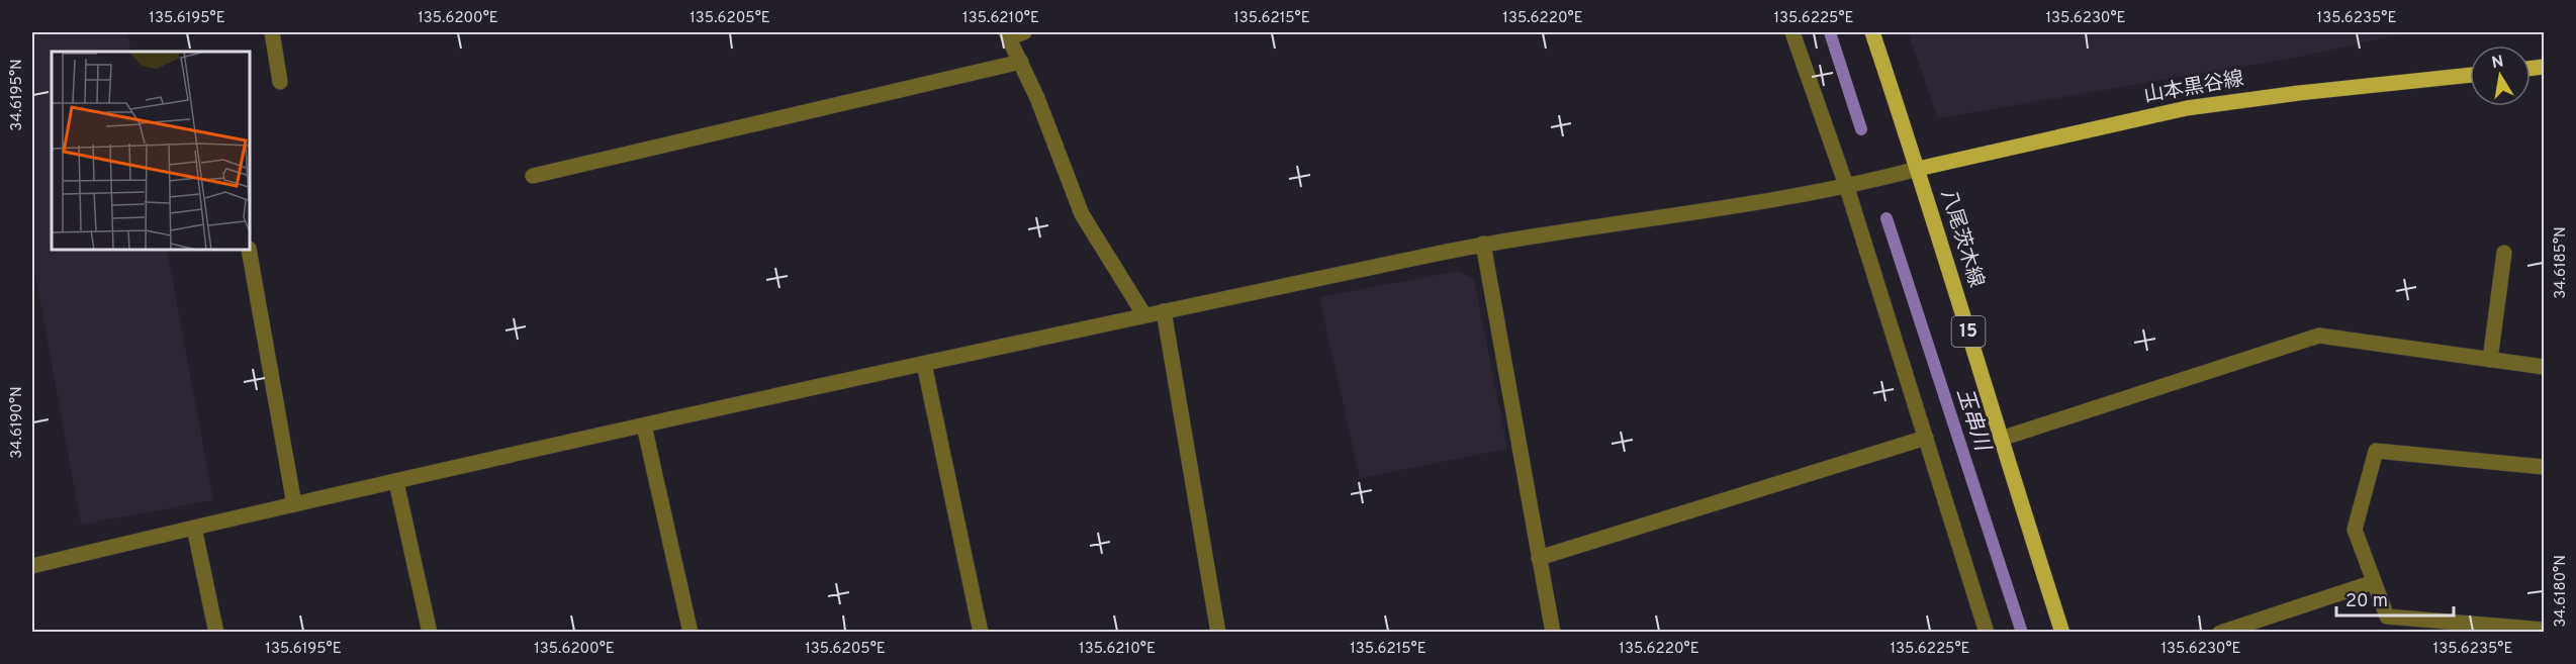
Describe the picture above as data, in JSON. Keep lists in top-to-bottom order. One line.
{"streets":{"main road":["山本黒谷線","八尾茨木線","15"]},"crossings":[["山本黒谷線","八尾茨木線"]],"water":["玉串川"],"scale_bar":"20 m","north":"top","coordinates":["135.6195°E","135.6200°E","135.6205°E","135.6210°E","135.6215°E","135.6220°E","135.6225°E","135.6230°E","135.6235°E","34.6195°N","34.6185°N","34.6190°N","34.6180°N"]}
